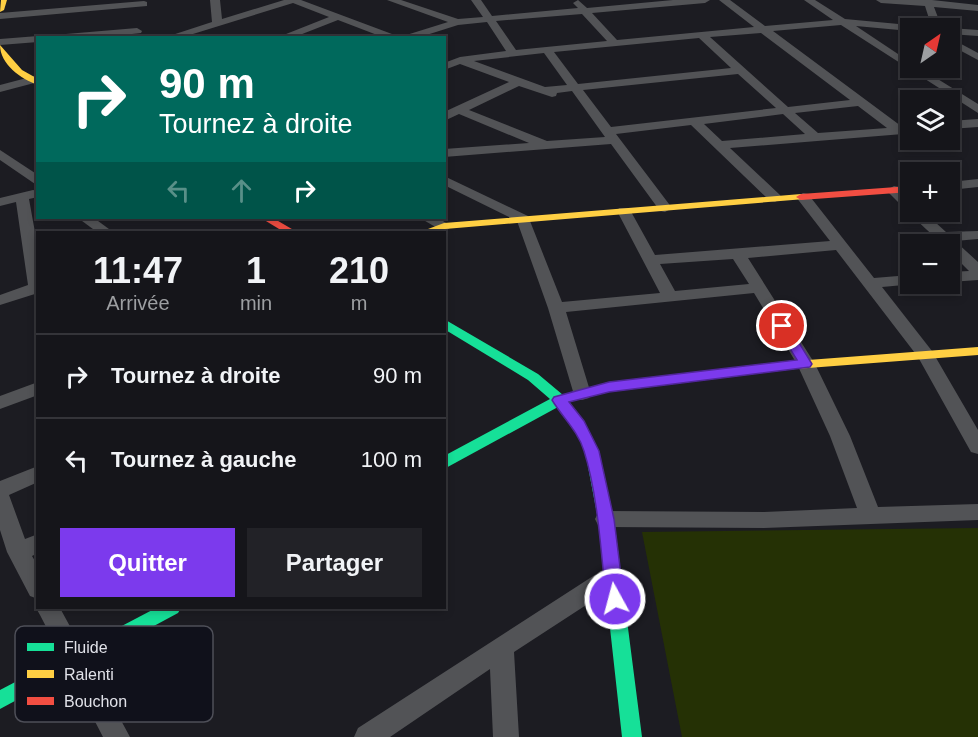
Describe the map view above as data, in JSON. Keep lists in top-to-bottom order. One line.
{"legend":["Fluide","Ralenti","Bouchon"],"north":"top right","page":{"map_buttons":["+","−"],"turn":["90 m","Tournez à droite"],"eta":["11:47","Arrivée","1","min","210","m"],"list":[{"name":"Tournez à droite","value":"90 m"},{"name":"Tournez à gauche","value":"100 m"}],"buttons":["Quitter","Partager"]}}
